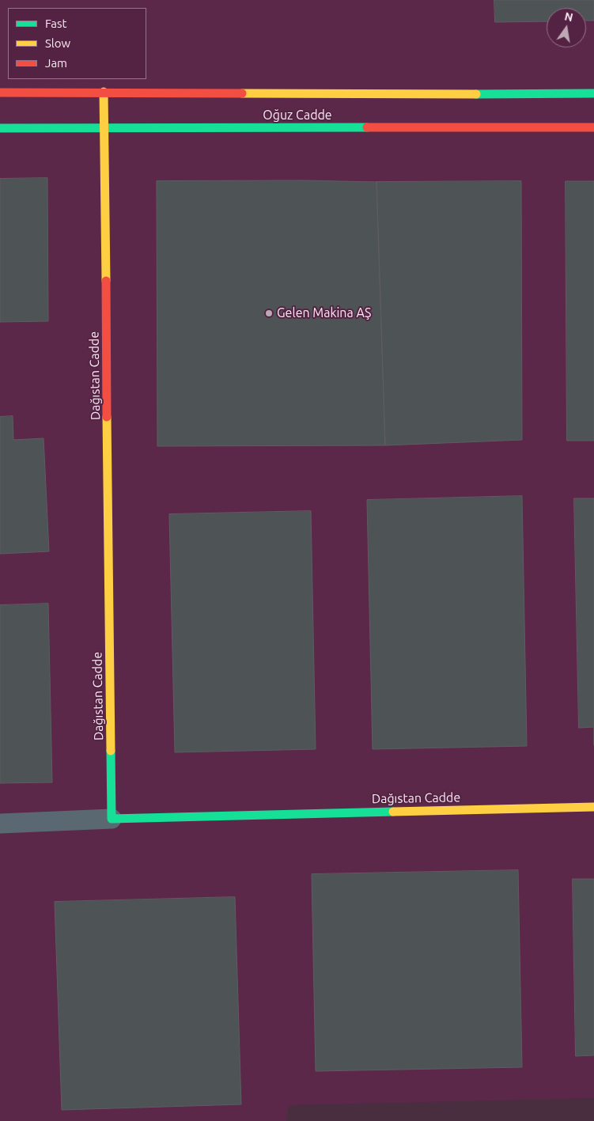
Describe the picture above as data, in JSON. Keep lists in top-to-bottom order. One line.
{"streets":{"street":["Oğuz Cadde","Dağıstan Cadde"]},"crossings":[["Oğuz Cadde","Dağıstan Cadde"]],"places":["Gelen Makina AŞ"],"legend":["Fast","Slow","Jam"],"north":"top"}
